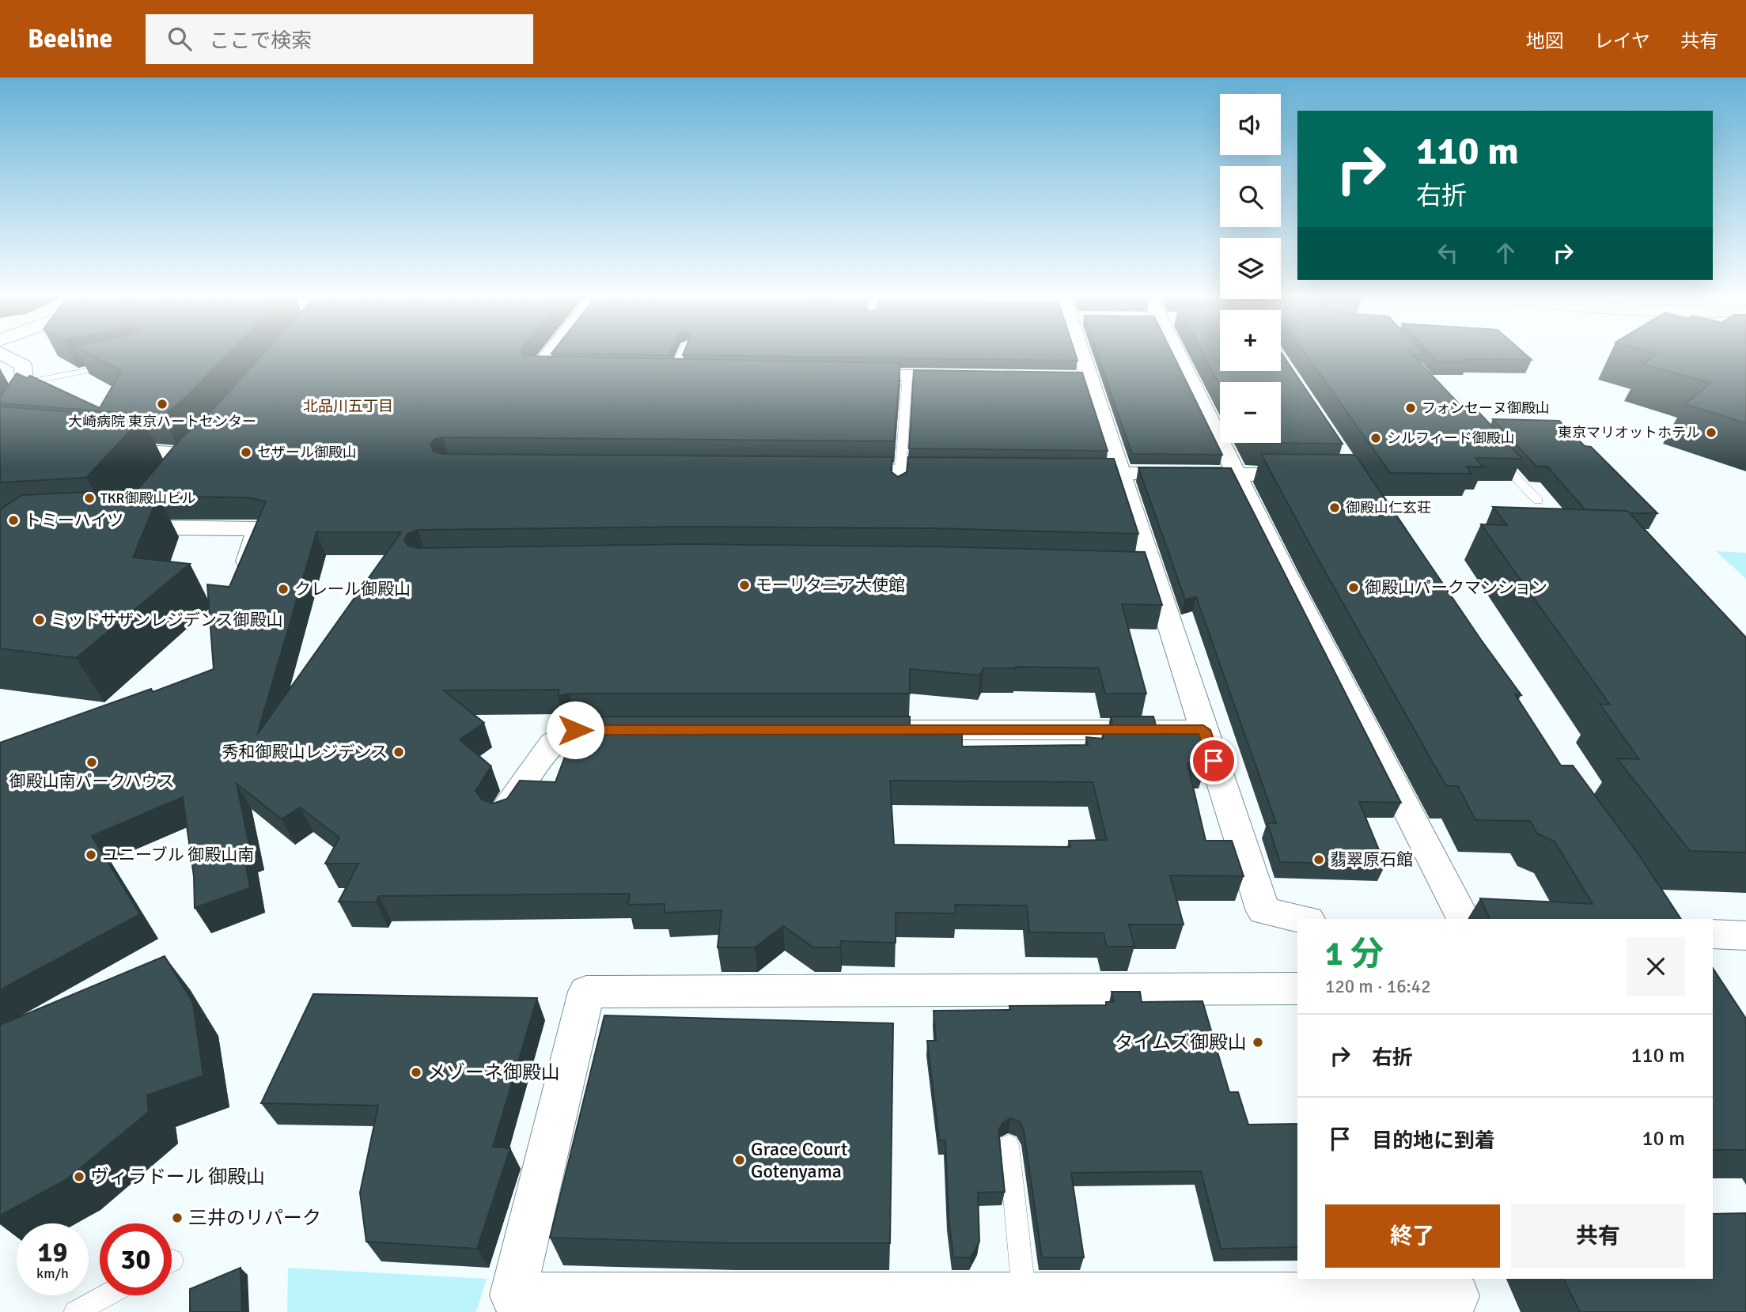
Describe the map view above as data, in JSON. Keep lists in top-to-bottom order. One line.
{"districts":["北品川五丁目"],"places":["大崎病院 東京ハートセンター","フォンセーヌ御殿山","東京マリオットホテル","シルフィード御殿山","セザール御殿山","TKR御殿山ビル","御殿山仁玄荘","トミーハイツ","モーリタニア大使館","御殿山パークマンション","クレール御殿山","ミッドサザンレジデンス御殿山","秀和御殿山レジデンス","御殿山南パークハウス","ユニーブル 御殿山南","翡翠原石館","タイムズ御殿山","メゾーネ御殿山","Grace Court Gotenyama","ヴィラドール 御殿山","三井のリパーク"],"page":{"header":"Beeline","search":"ここで検索","nav":["地図","レイヤ","共有"],"map_buttons":["+","−"],"turn":["110 m","右折"],"heading":["1 分","120 m · 16:42"],"list":[{"name":"右折","value":"110 m"},{"name":"目的地に到着","value":"10 m"}],"buttons":["終了","共有"],"speed":"19 km/h","limit":"30"}}
